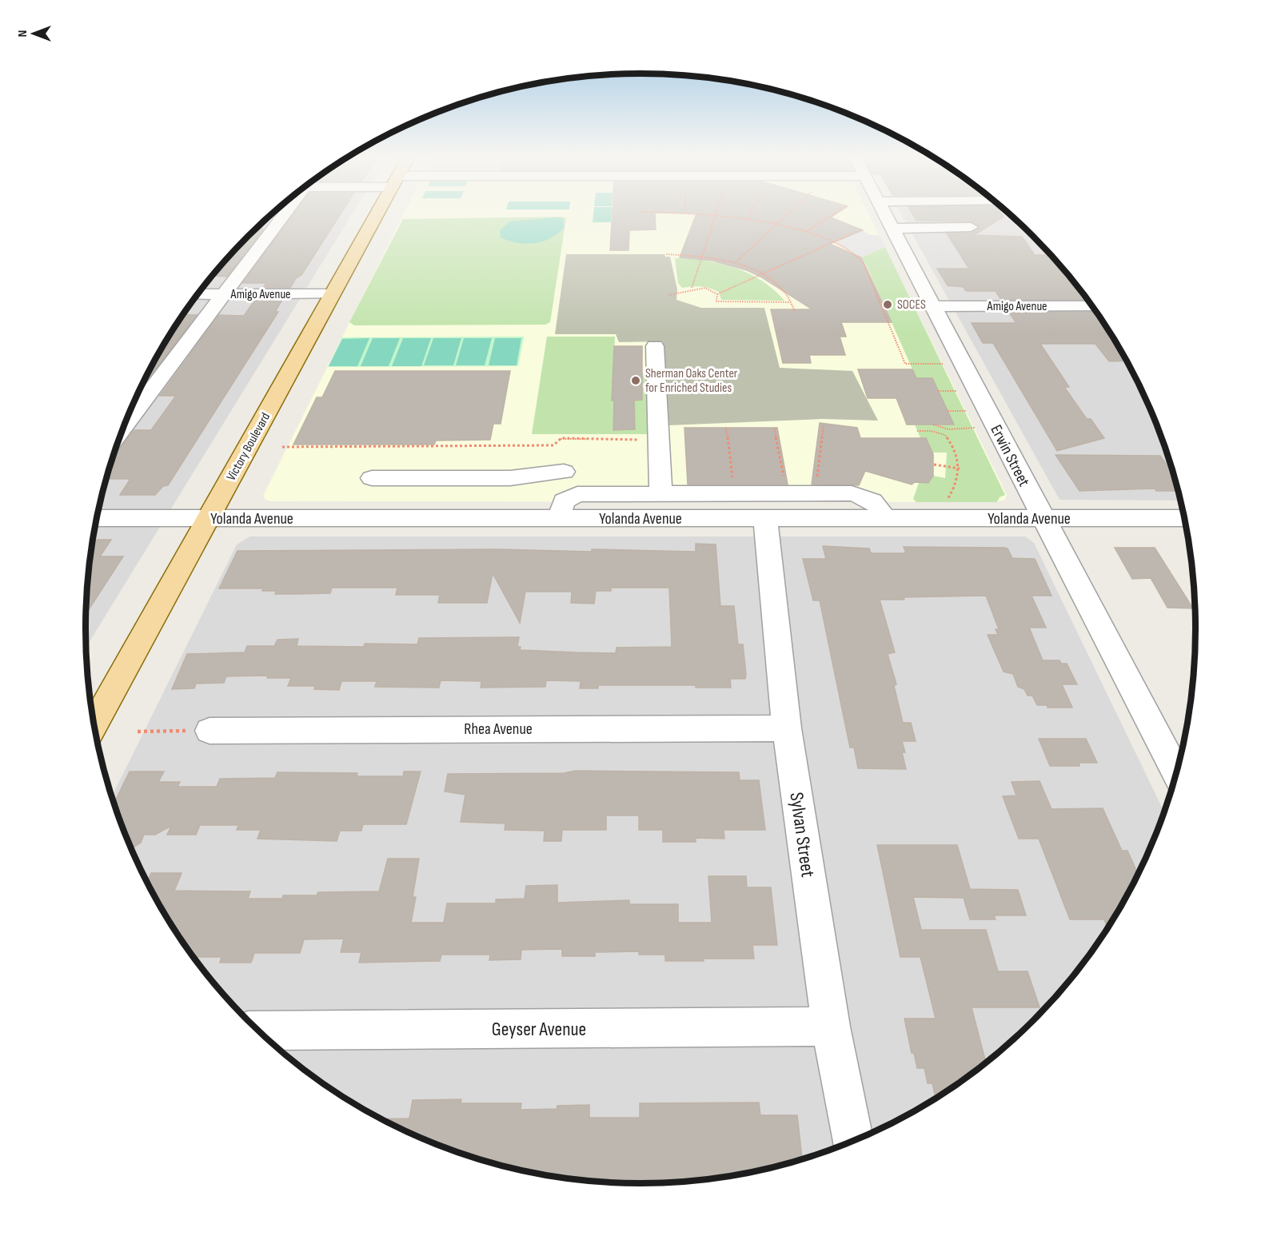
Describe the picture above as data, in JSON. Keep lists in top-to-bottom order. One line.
{"streets":{"main road":["Victory Boulevard"],"street":["Amigo Avenue","Erwin Street","Yolanda Avenue","Rhea Avenue","Sylvan Street","Geyser Avenue"]},"crossings":[["Amigo Avenue","Victory Boulevard"],["Amigo Avenue","Erwin Street"],["Victory Boulevard","Yolanda Avenue"],["Erwin Street","Yolanda Avenue"],["Yolanda Avenue","Sylvan Street"],["Rhea Avenue","Sylvan Street"],["Sylvan Street","Geyser Avenue"]],"places":["SOCES","Sherman Oaks Center for Enriched Studies"],"north":"left"}
